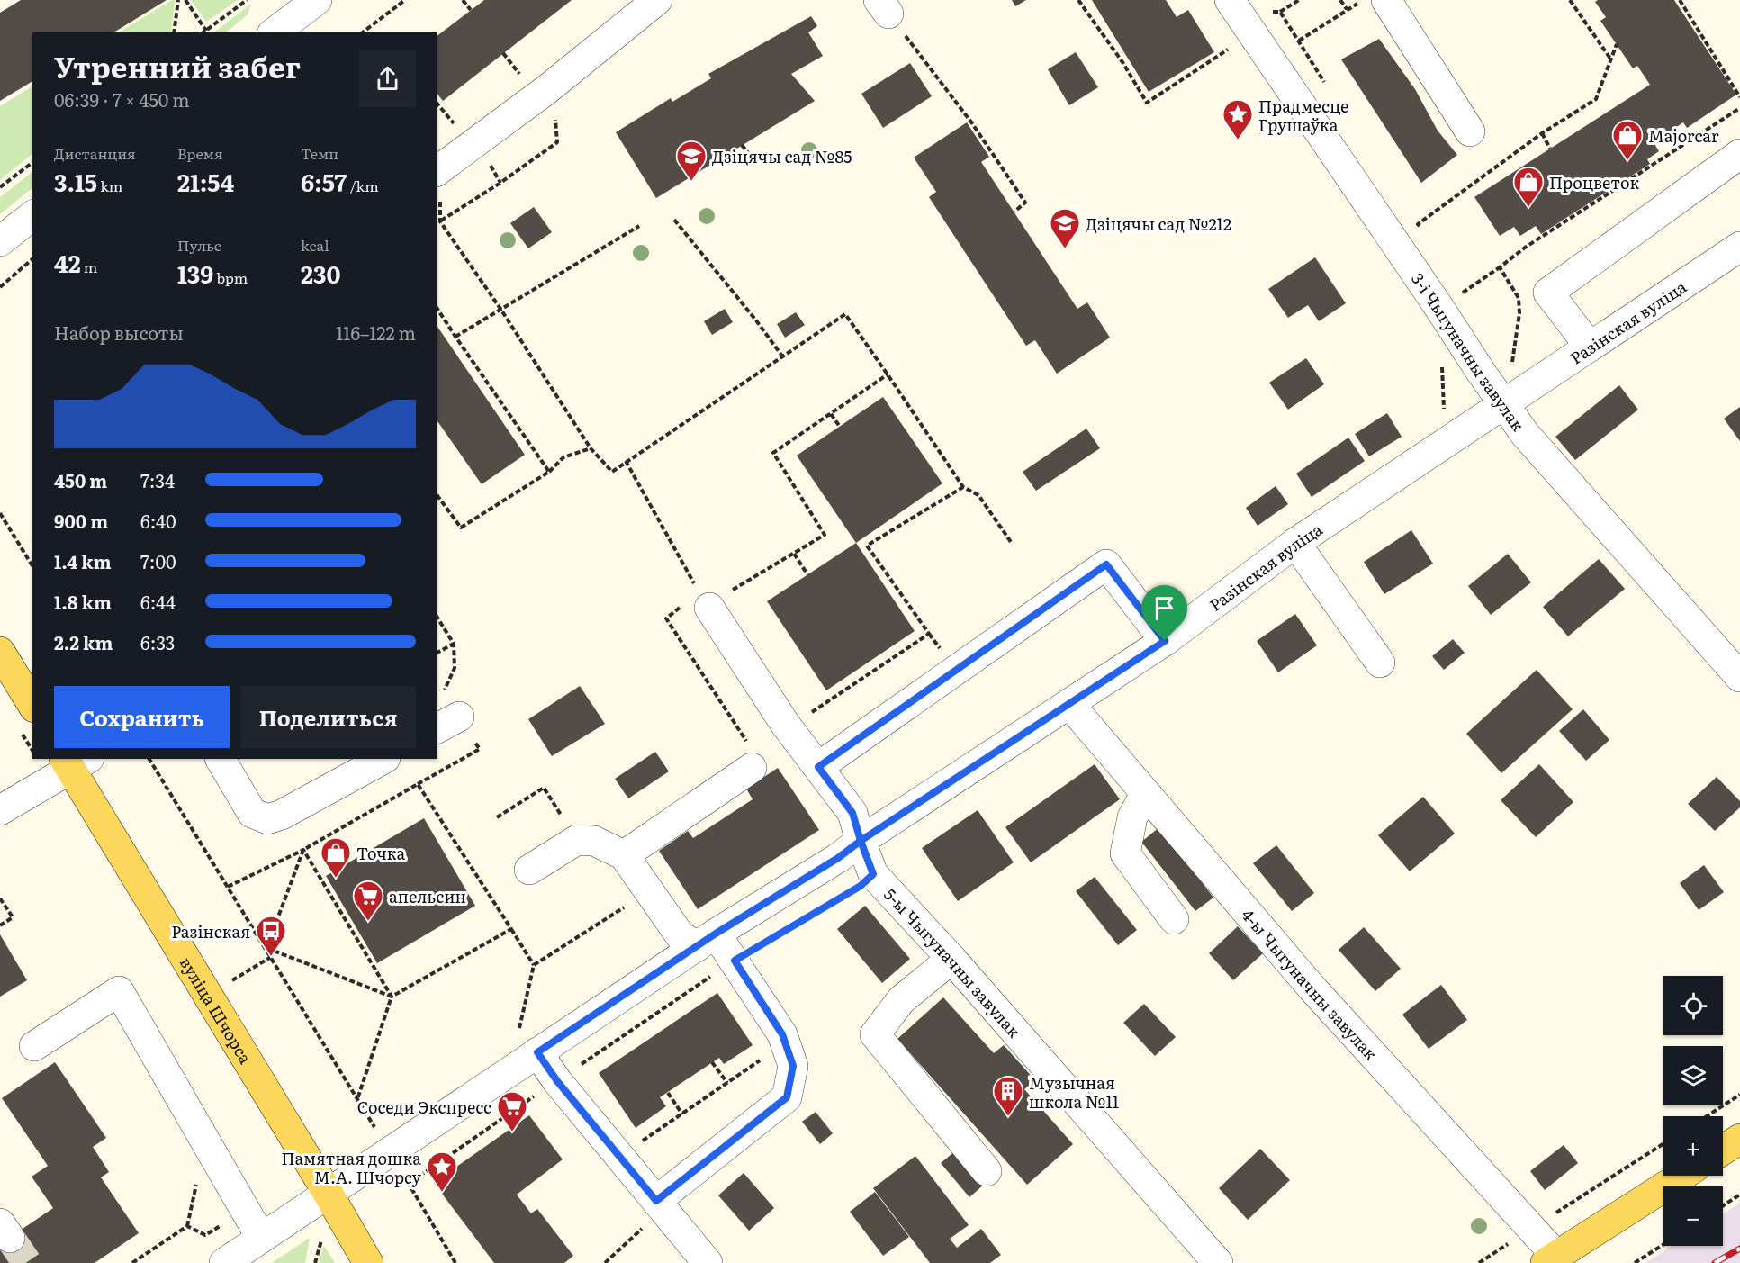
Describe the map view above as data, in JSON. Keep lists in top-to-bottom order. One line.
{"streets":{"main road":["вуліца Шчорса"],"street":["Разінская вуліца","3-і Чыгуначны завулак","5-ы Чыгуначны завулак","4-ы Чыгуначны завулак"]},"crossings":[["Разінская вуліца","3-і Чыгуначны завулак"],["Разінская вуліца","5-ы Чыгуначны завулак"],["Разінская вуліца","4-ы Чыгуначны завулак"],["Разінская вуліца","вуліца Шчорса"]],"places":{"place":["Прадмесце Грушаўка","Памятная дошка М.А. Шчорсу"],"shop":["Majorcar","Процветок","Точка"],"school or university":["Дзіцячы сад №85","Дзіцячы сад №212"],"supermarket":["апельсин","Соседи Экспресс"],"bus stop":["Разінская"],"building":["Музычная школа №11"]},"page":{"heading":["Утренний забег","06:39 · 7 × 450 m"],"stats":[["Дистанция","3.15 km"],["Время","21:54"],["Темп","6:57 /km"],["42 m"],["Пульс","139 bpm"],["kcal","230"]],"chart":["Набор высоты","116–122 m"],"list":[{"name":"450 m","note":"7:34"},{"name":"900 m","note":"6:40"},{"name":"1.4 km","note":"7:00"},{"name":"1.8 km","note":"6:44"},{"name":"2.2 km","note":"6:33"}],"buttons":["Сохранить","Поделиться"],"map_buttons":["+","−"]}}
